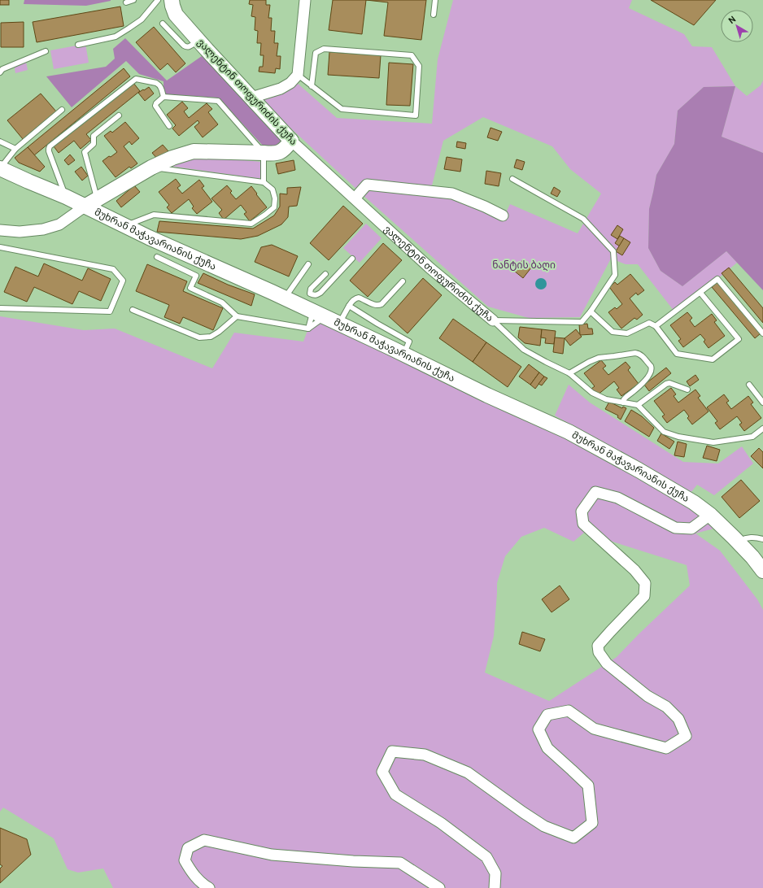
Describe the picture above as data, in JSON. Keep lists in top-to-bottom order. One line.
{"streets":{"main road":["ვალენტინ თოფურიძის ქუჩა","მუხრან მაჭავარიანის ქუჩა"]},"parks":["ნანტის ბაღი"],"north":"top left"}
